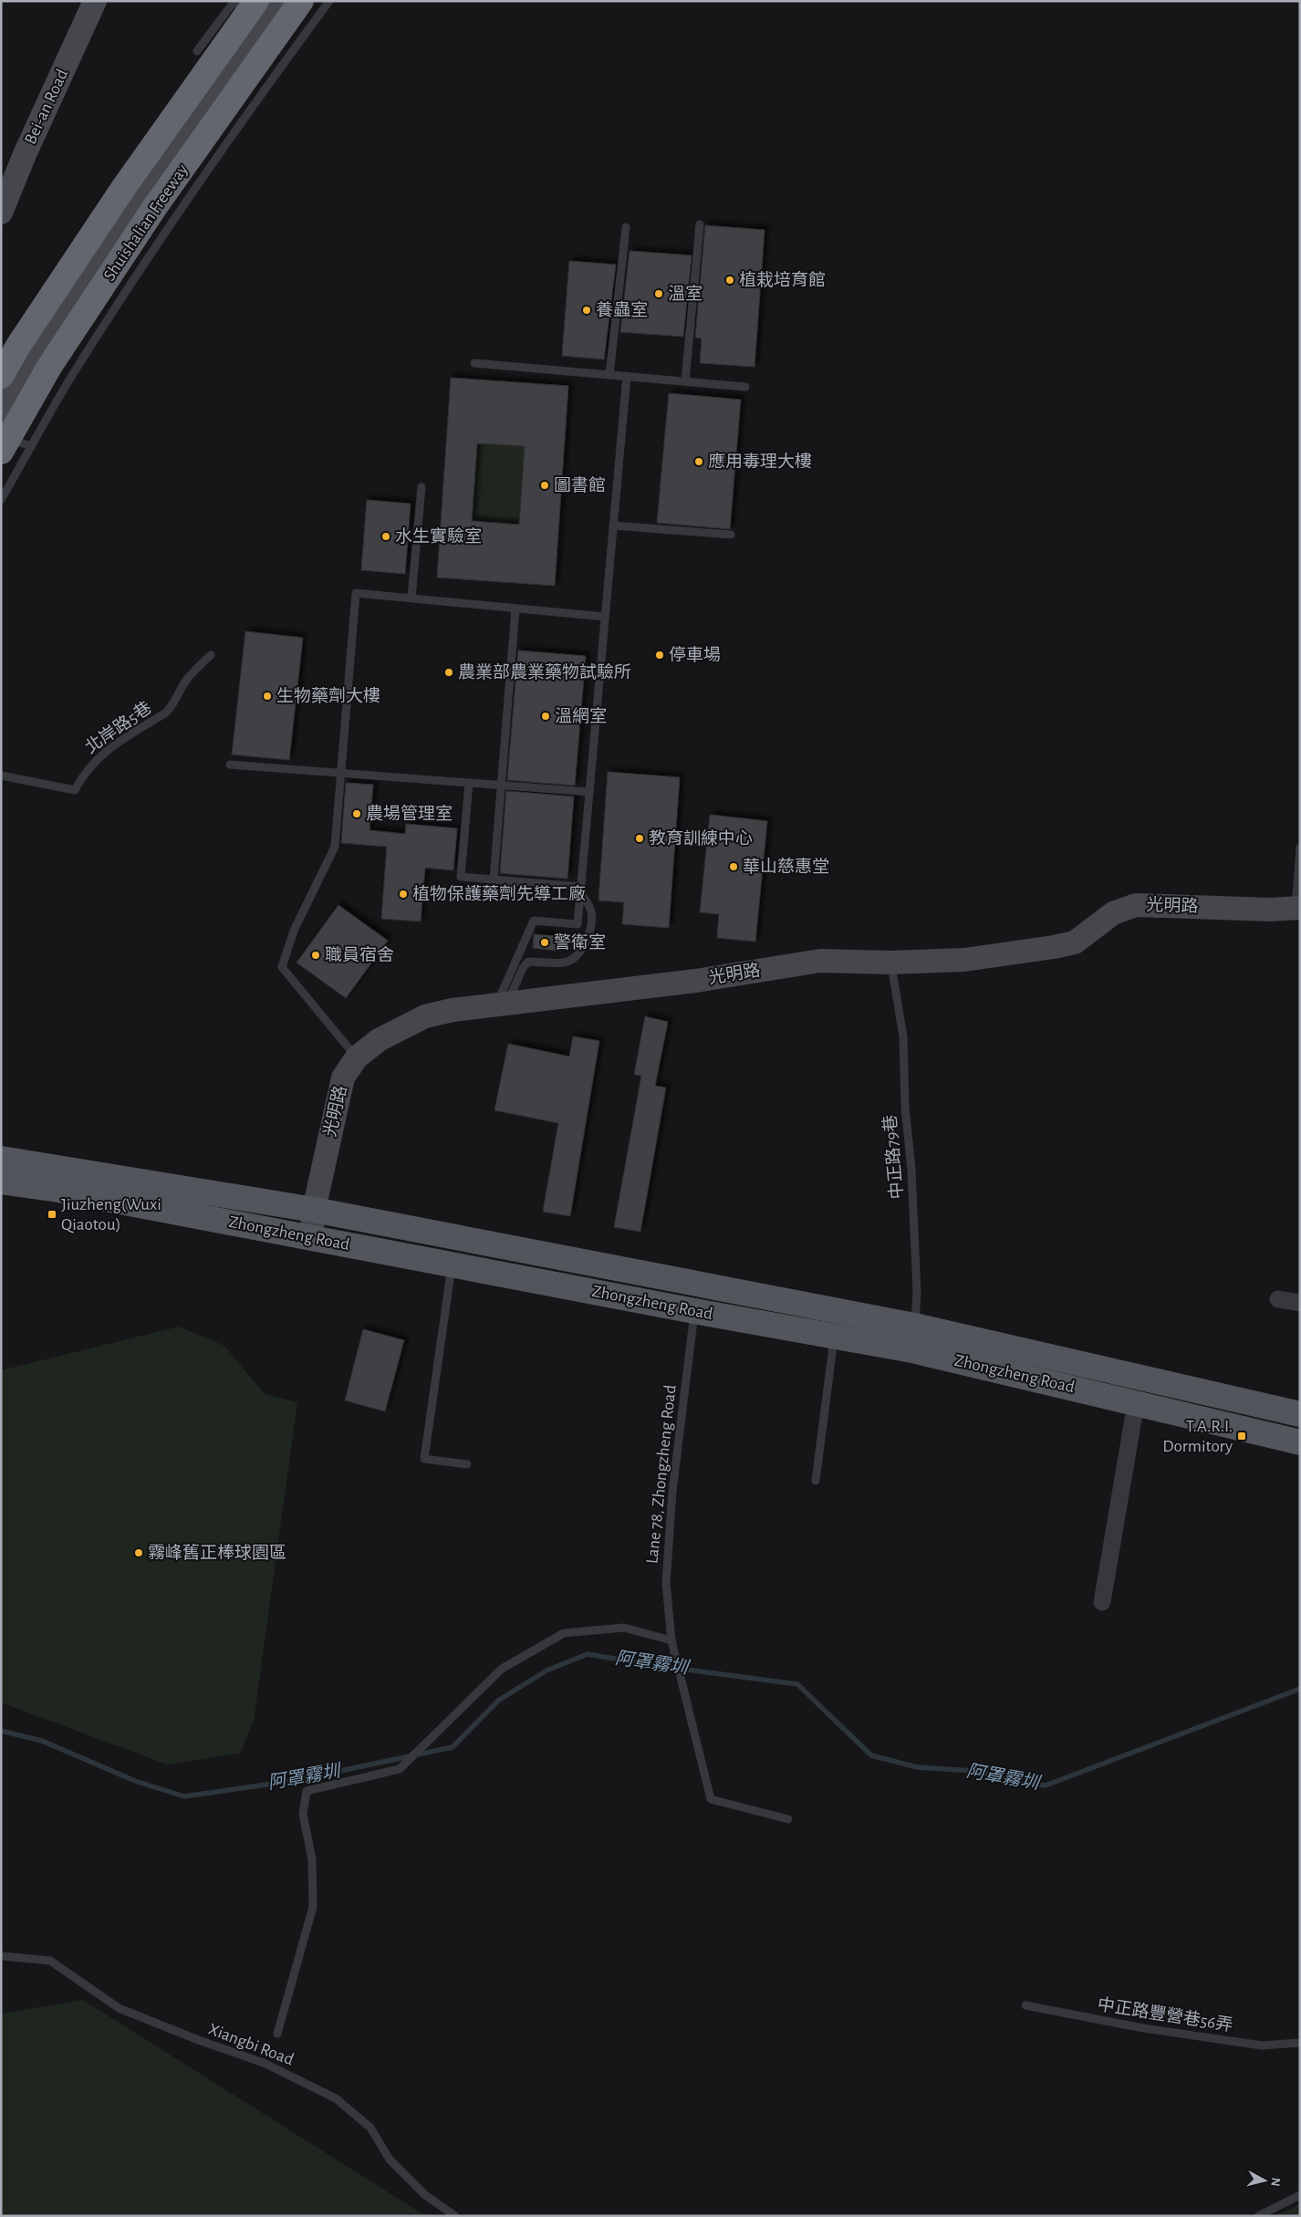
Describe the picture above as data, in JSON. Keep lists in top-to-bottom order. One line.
{"streets":{"highway":["Shuishalian Freeway"],"main road":["Zhongzheng Road"],"street":["Bei-an Road","光明路"],"lane":["北岸路5巷","中正路79巷","Lane 78, Zhongzheng Road","中正路豐營巷56弄","Xiangbi Road"]},"crossings":[["光明路","中正路79巷"],["光明路","Zhongzheng Road"],["中正路79巷","Zhongzheng Road"],["Zhongzheng Road","Lane 78, Zhongzheng Road"]],"water":["阿罩霧圳"],"places":{"other":["植栽培育館","溫室","養蟲室","應用毒理大樓","圖書館","水生實驗室","停車場","農業部農業藥物試驗所","生物藥劑大樓","溫網室","農場管理室","教育訓練中心","華山慈惠堂","植物保護藥劑先導工廠","警衛室","職員宿舍","霧峰舊正棒球園區"],"transit":["Jiuzheng(Wuxi Qiaotou)","T.A.R.I. Dormitory"]},"north":"right"}
